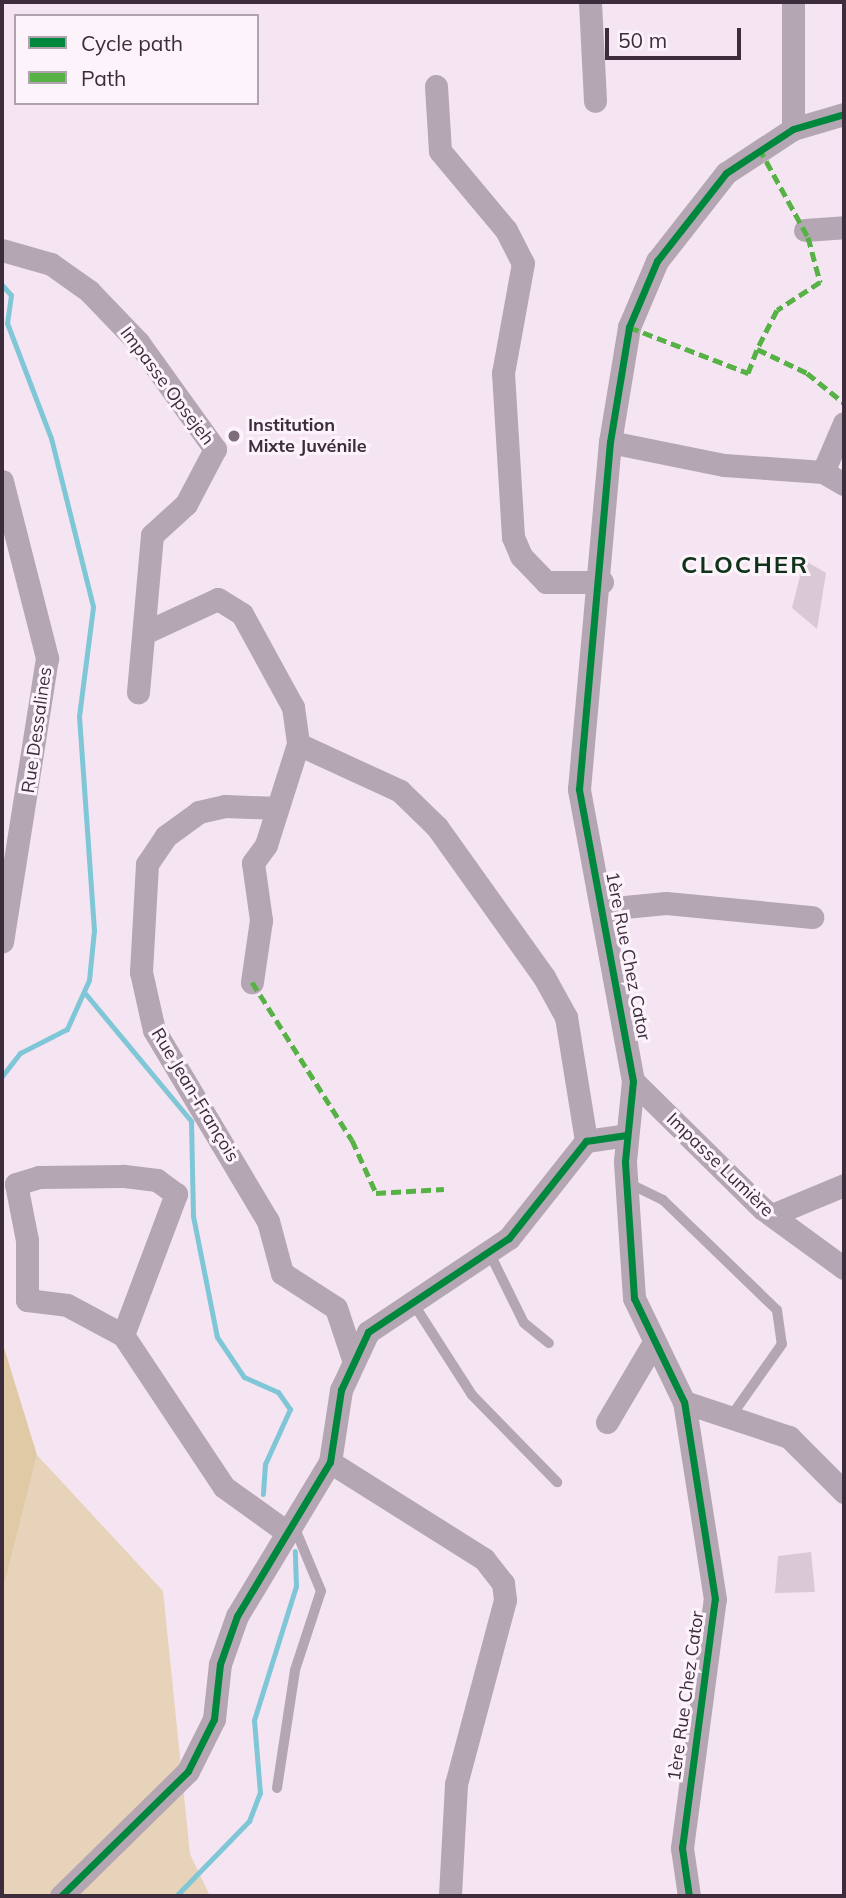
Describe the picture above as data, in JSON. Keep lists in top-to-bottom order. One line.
{"streets":{"street":["Impasse Opsejeh","Rue Dessalines","1ère Rue Chez Cator","Rue Jean-François","Impasse Lumière"]},"crossings":[["1ère Rue Chez Cator","Impasse Lumière"]],"districts":["CLOCHER"],"places":["Institution Mixte Juvénile"],"legend":["Cycle path","Path"],"scale_bar":"50 m"}
